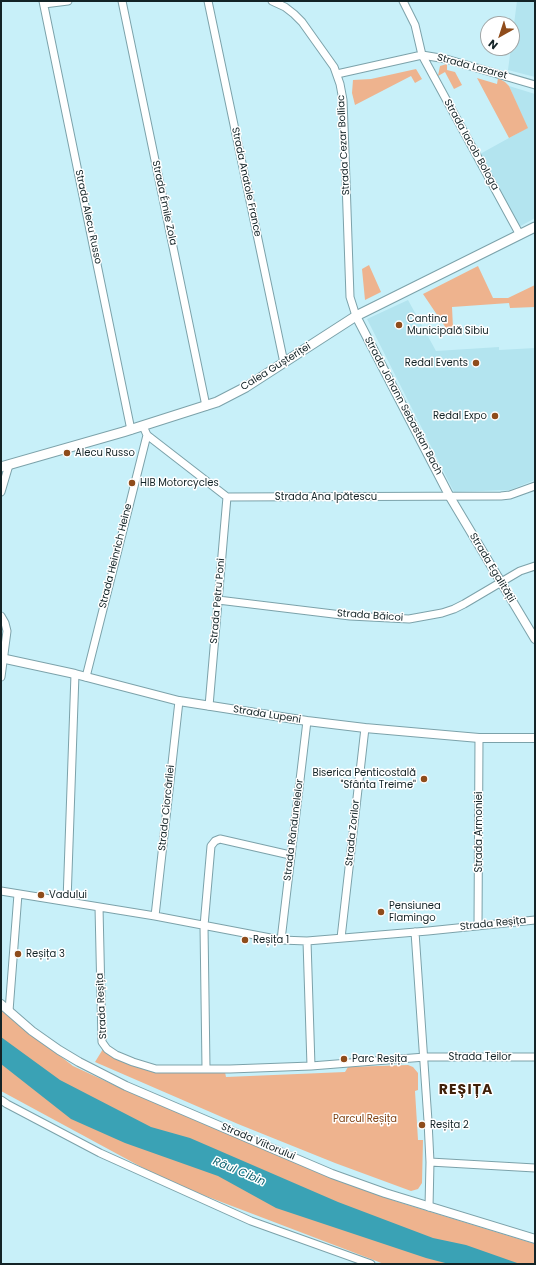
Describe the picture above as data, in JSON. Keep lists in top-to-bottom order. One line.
{"streets":{"main road":["Calea Gușteriței"],"street":["Strada Lazaret","Strada Cezar Bolliac","Strada Iacob Bologa","Strada Anatole France","Strada Émile Zola","Strada Alecu Russo","Strada Johann Sebastian Bach","Strada Ana Ipătescu","Strada Heinrich Heine","Strada Egalității","Strada Petru Poni","Strada Băicoi","Strada Lupeni","Strada Ciorcârliei","Strada Rândunelelor","Strada Armoniei","Strada Zorilor","Strada Reșița","Strada Teilor","Strada Viitorului"]},"crossings":[["Strada Lazaret","Strada Cezar Bolliac"],["Strada Lazaret","Strada Iacob Bologa"],["Strada Cezar Bolliac","Calea Gușteriței"],["Strada Cezar Bolliac","Strada Johann Sebastian Bach"],["Strada Iacob Bologa","Calea Gușteriței"],["Strada Anatole France","Calea Gușteriței"],["Strada Émile Zola","Calea Gușteriței"],["Strada Alecu Russo","Calea Gușteriței"],["Calea Gușteriței","Strada Johann Sebastian Bach"],["Strada Johann Sebastian Bach","Strada Ana Ipătescu"],["Strada Johann Sebastian Bach","Strada Egalității"],["Strada Ana Ipătescu","Strada Egalității"],["Strada Ana Ipătescu","Strada Petru Poni"],["Strada Heinrich Heine","Strada Lupeni"],["Strada Egalității","Strada Băicoi"],["Strada Petru Poni","Strada Băicoi"],["Strada Petru Poni","Strada Lupeni"],["Strada Lupeni","Strada Ciorcârliei"],["Strada Lupeni","Strada Rândunelelor"],["Strada Lupeni","Strada Armoniei"],["Strada Lupeni","Strada Zorilor"],["Strada Ciorcârliei","Strada Reșița"],["Strada Rândunelelor","Strada Reșița"],["Strada Armoniei","Strada Reșița"],["Strada Zorilor","Strada Reșița"],["Strada Reșița","Strada Teilor"]],"districts":["REȘIȚA"],"water":["Râul Cibin"],"parks":["Parcul Reșița"],"places":["Cantina Municipală Sibiu","Redal Events","Redal Expo","Alecu Russo","HIB Motorcycles","Biserica Penticostală \"Sfânta Treime\"","Vadului","Pensiunea Flamingo","Reșița 1","Reșița 3","Parc Reșița","Reșița 2"],"north":"bottom left"}
